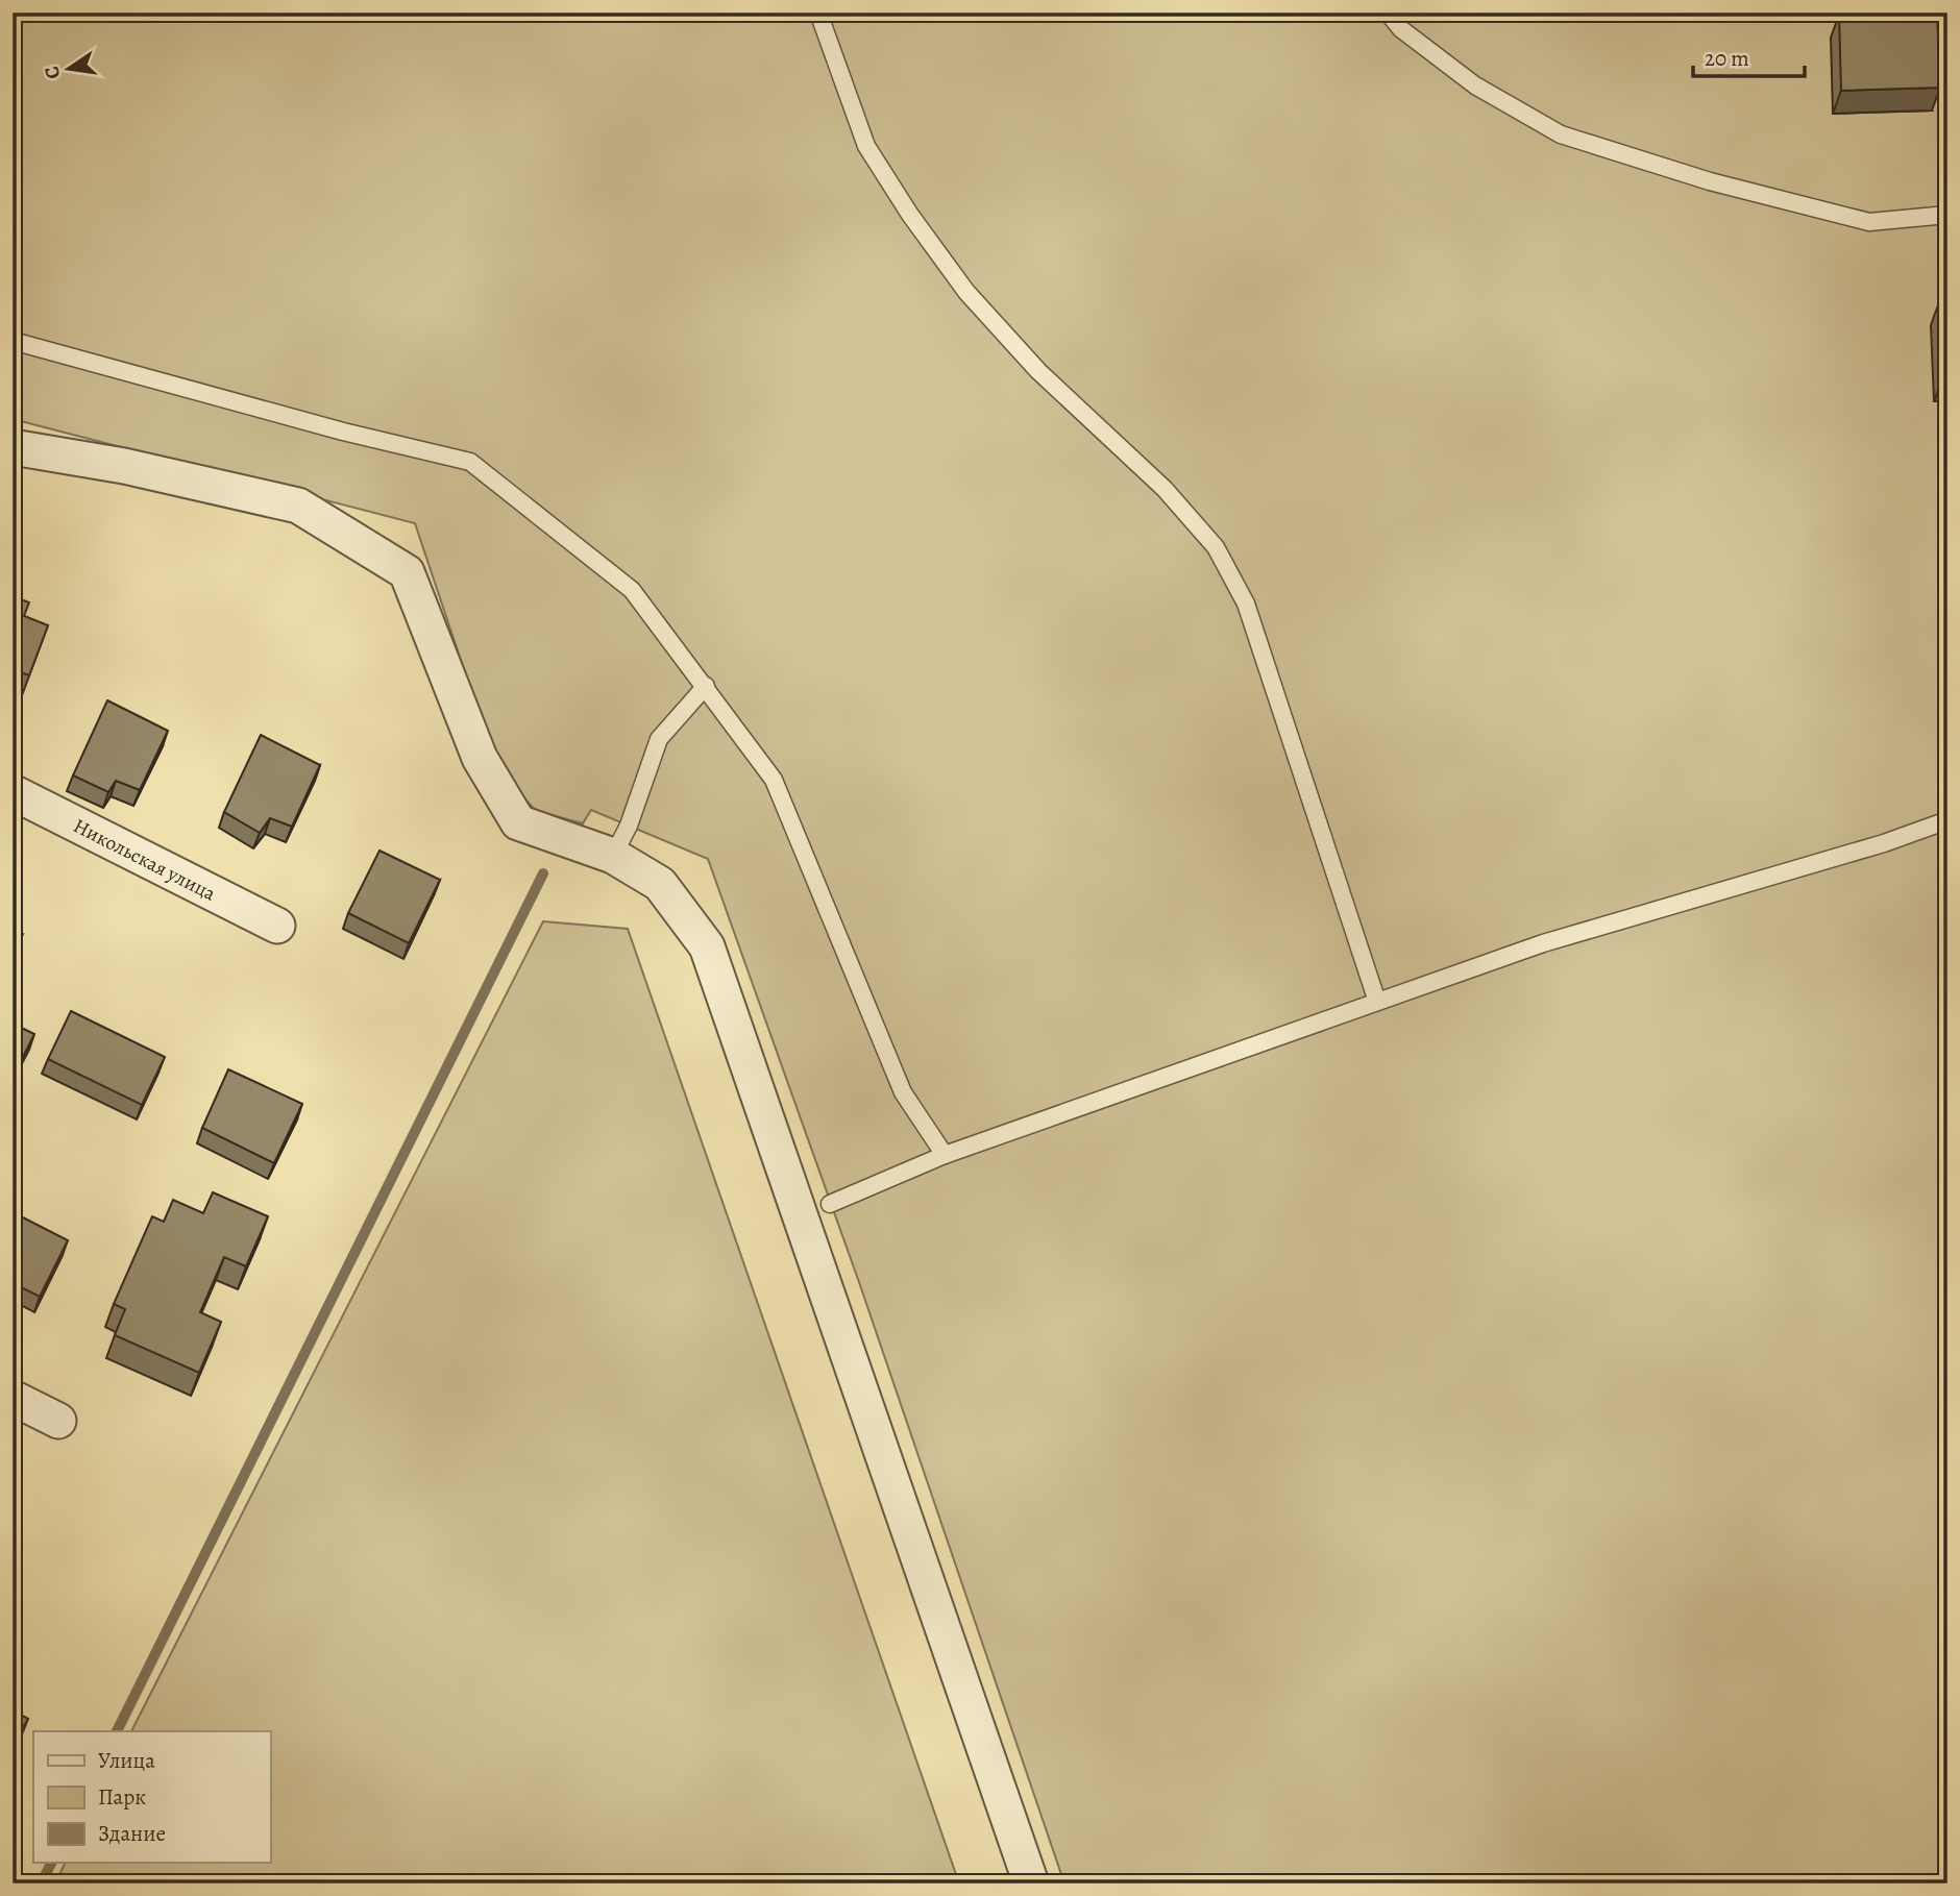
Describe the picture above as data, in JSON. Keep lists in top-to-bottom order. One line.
{"streets":{"street":["Никольская улица"]},"legend":["Улица","Парк","Здание"],"scale_bar":"20 m","north":"left"}
